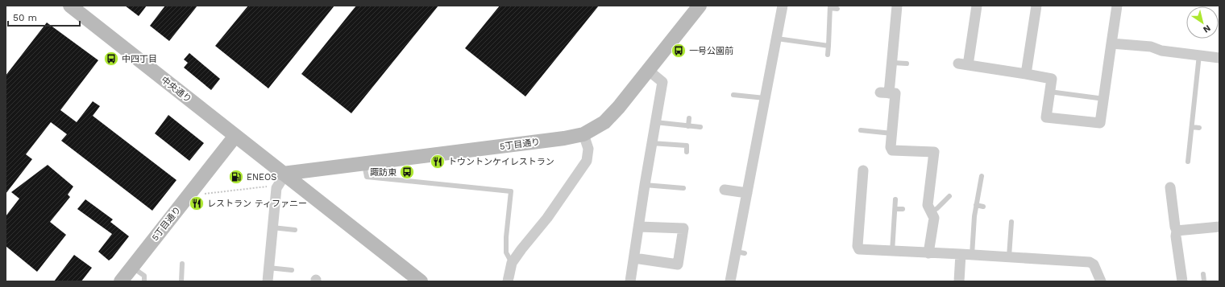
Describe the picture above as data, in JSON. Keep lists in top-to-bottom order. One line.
{"streets":{"street":["中央通り","5丁目通り"]},"crossings":[["中央通り","5丁目通り"]],"places":{"bus stop":["一号公園前","中四丁目","諏訪東"],"restaurant":["トウントンケイレストラン","レストラン ティファニー"],"fuel station":["ENEOS"]},"scale_bar":"50 m","north":"bottom right"}
